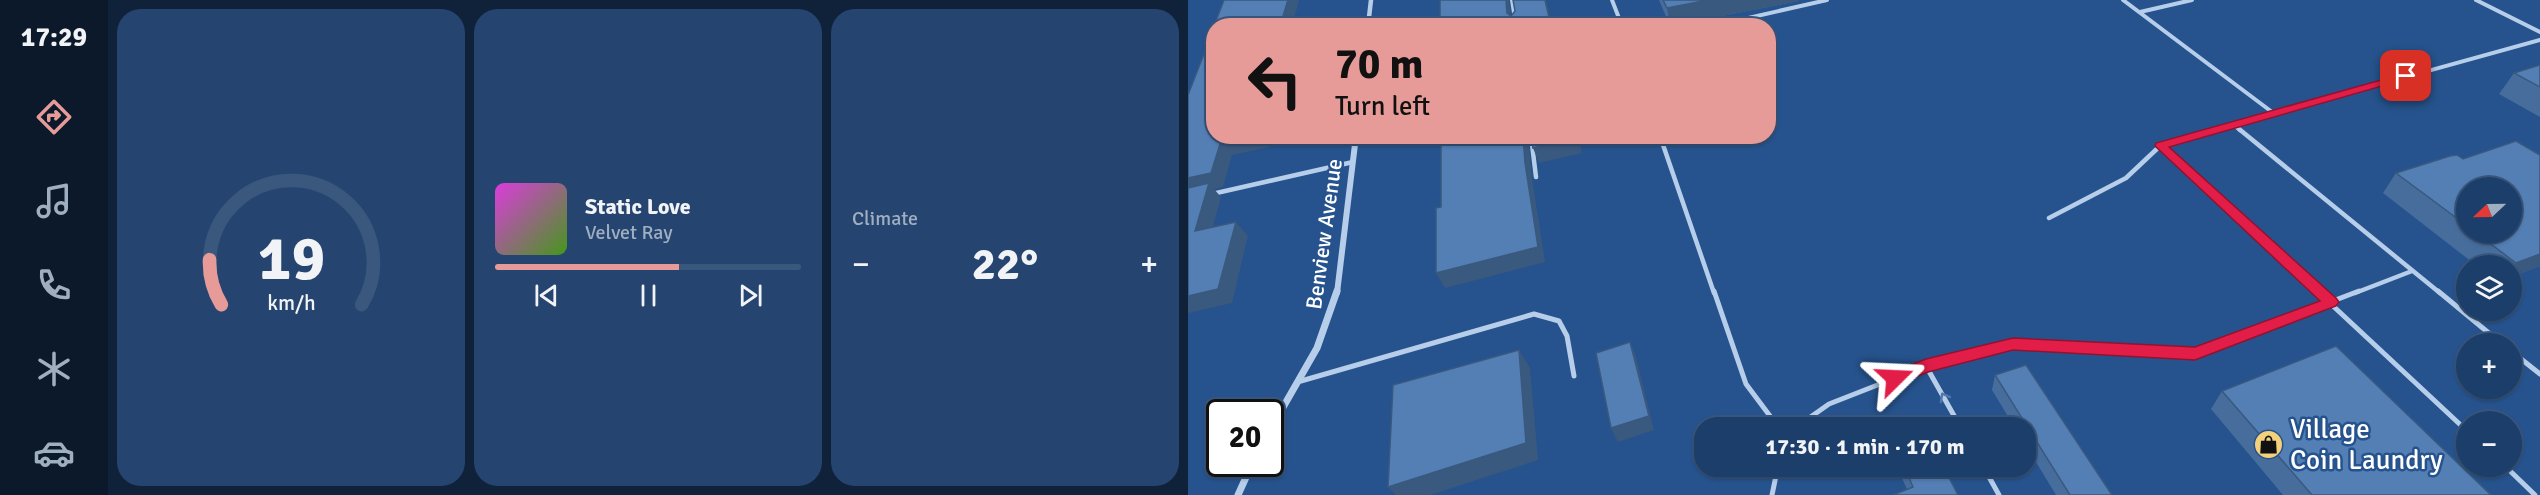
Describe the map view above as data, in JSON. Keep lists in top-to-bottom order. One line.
{"streets":{"street":["Benview Avenue"]},"places":{"shop":["Village Coin Laundry"]},"north":"left","page":{"tabs":"17:29","tile":"Climate","turn":["70 m","Turn left"],"map_buttons":["+","−"],"song":["Static Love","Velvet Ray"],"heat":["−","22°","+"],"limit":"20","trip":"17:30 · 1 min · 170 m","gauge":["19","km/h"]}}
